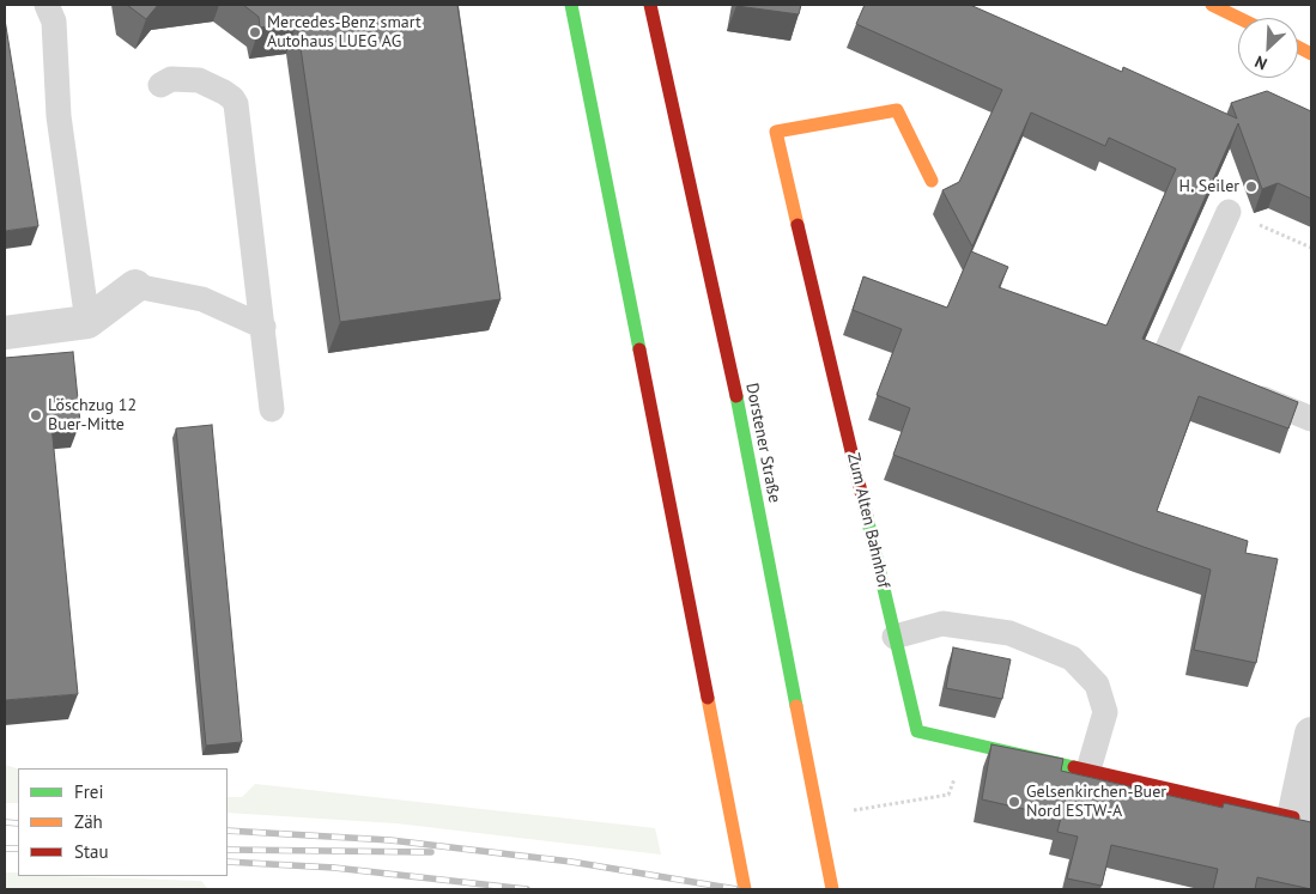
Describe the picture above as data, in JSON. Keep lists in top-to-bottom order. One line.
{"streets":{"main road":["Dorstener Straße","Zum Alten Bahnhof"]},"places":["Mercedes-Benz smart Autohaus LUEG AG","H. Seiler","Löschzug 12 Buer-Mitte","Gelsenkirchen-Buer Nord ESTW-A"],"legend":["Frei","Zäh","Stau"],"north":"bottom left"}
